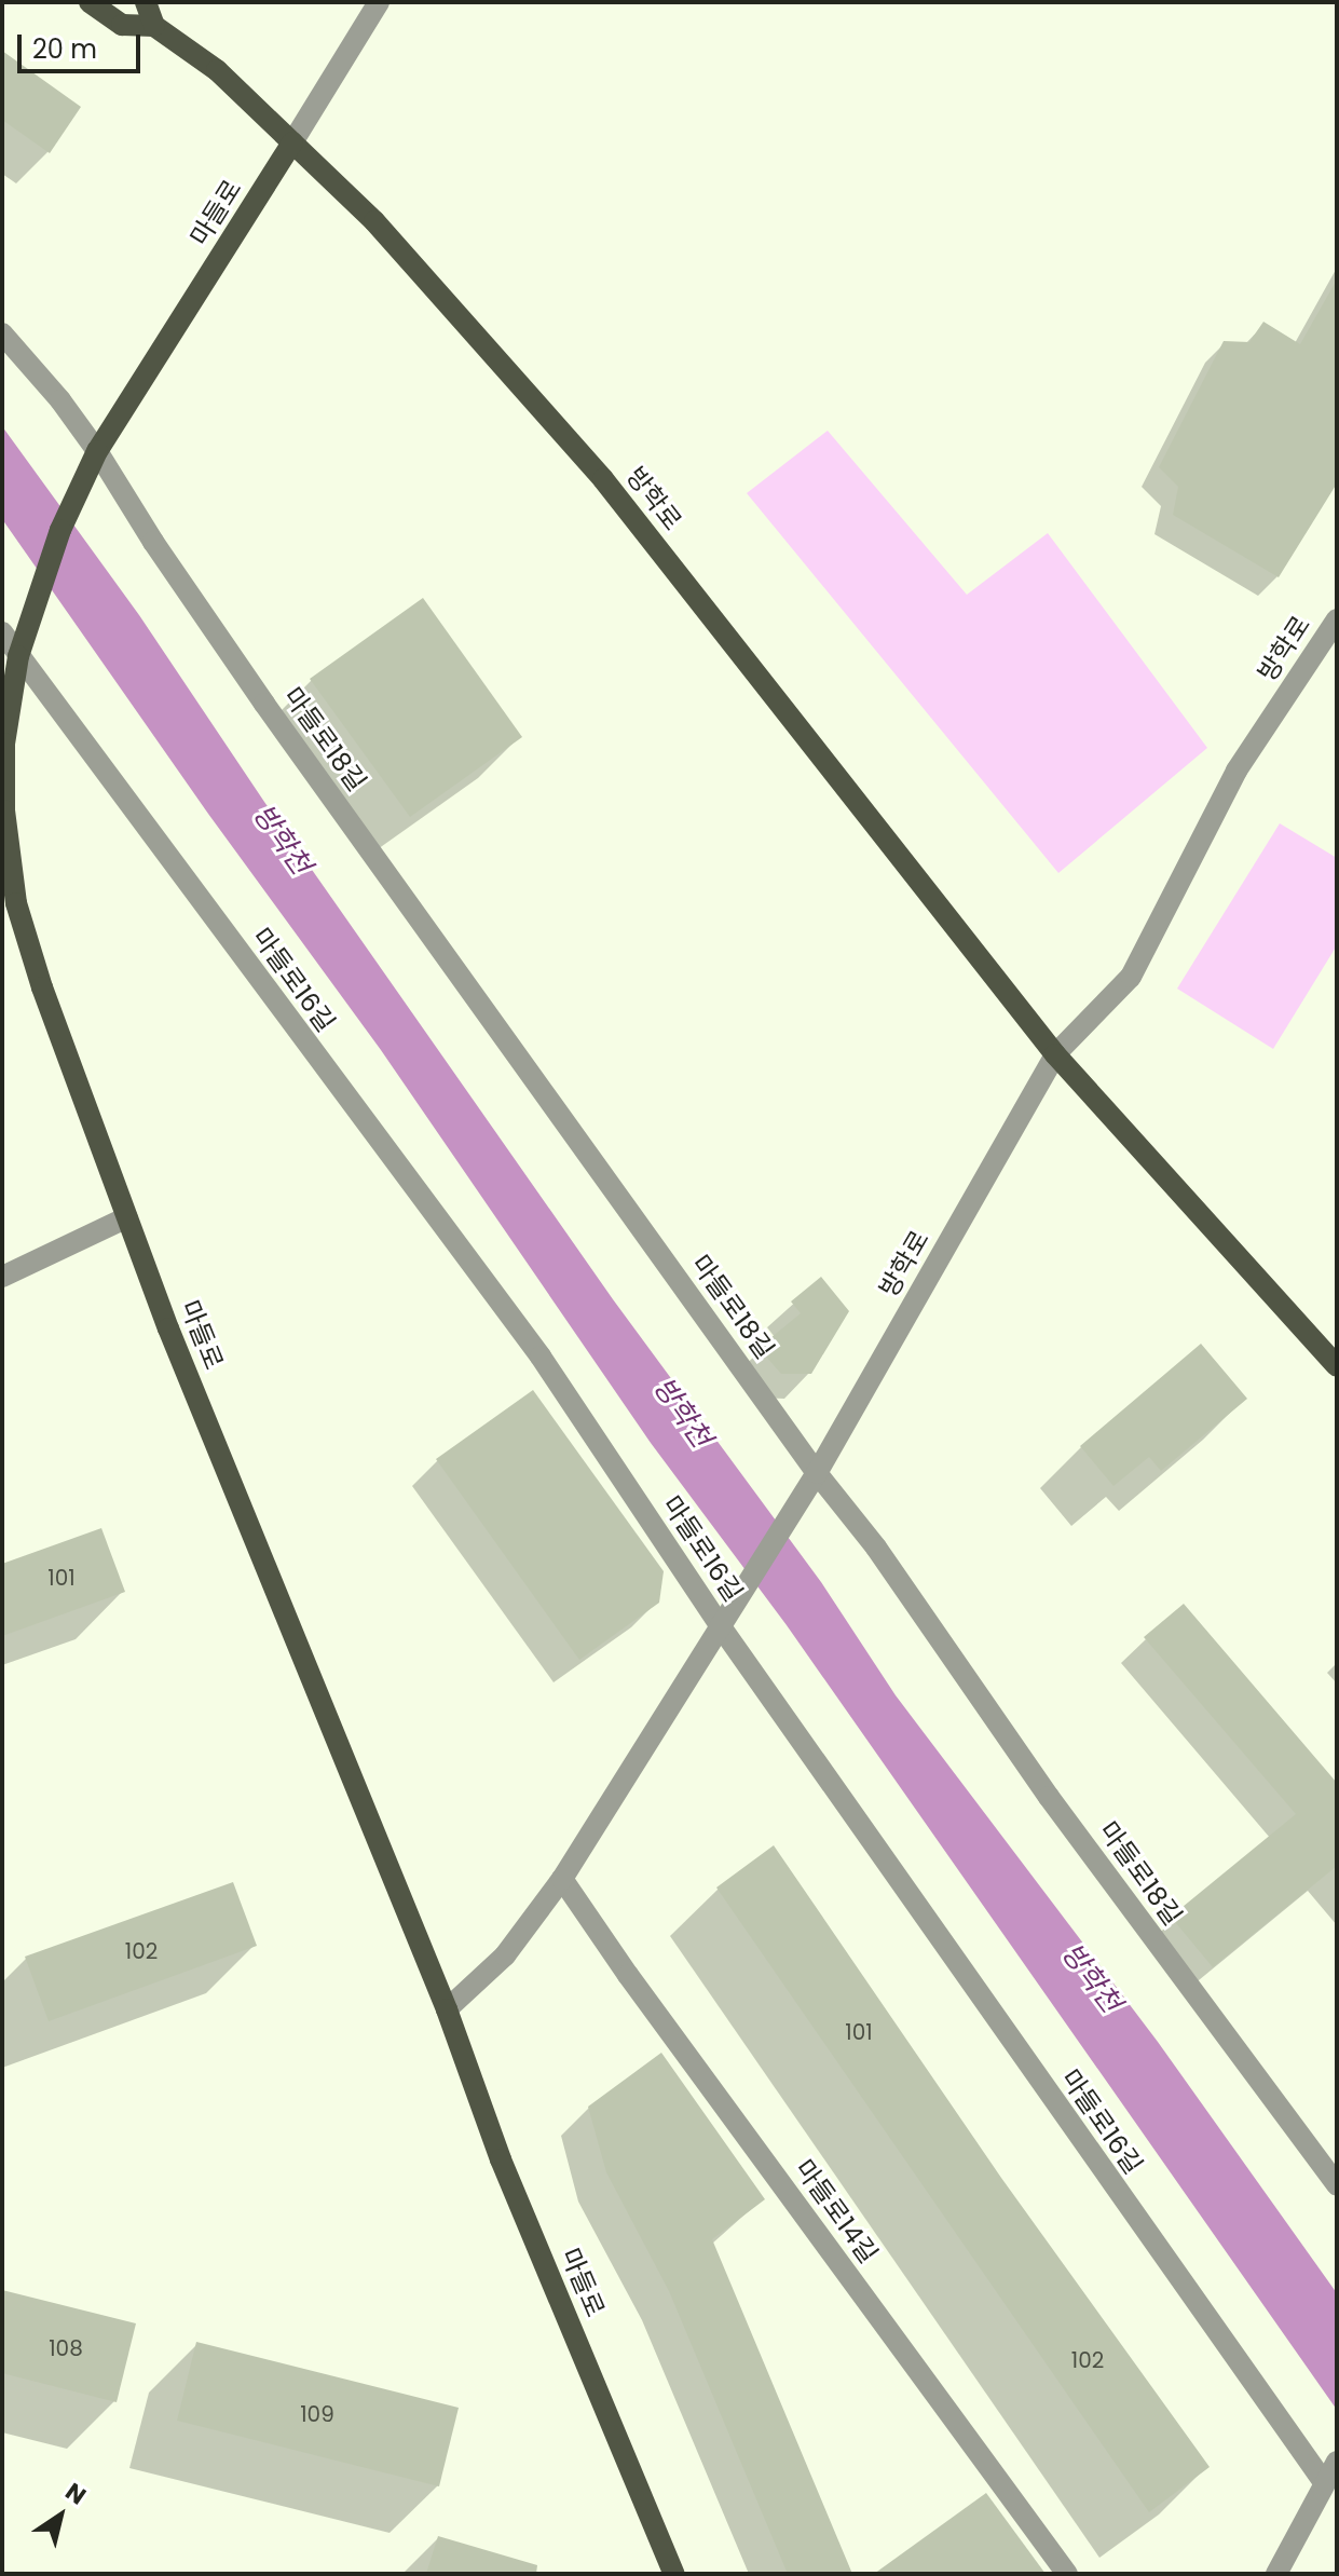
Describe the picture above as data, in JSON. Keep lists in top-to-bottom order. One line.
{"streets":{"main road":["마들로","방학로"],"street":["마들로18길","마들로16길","마들로14길"]},"crossings":[["마들로","방학로"],["마들로","마들로18길"],["마들로","마들로16길"],["방학로","마들로18길"],["방학로","마들로16길"]],"water":["방학천"],"house_numbers":["101","102","101","108","102","109"],"scale_bar":"20 m","north":"top right"}
